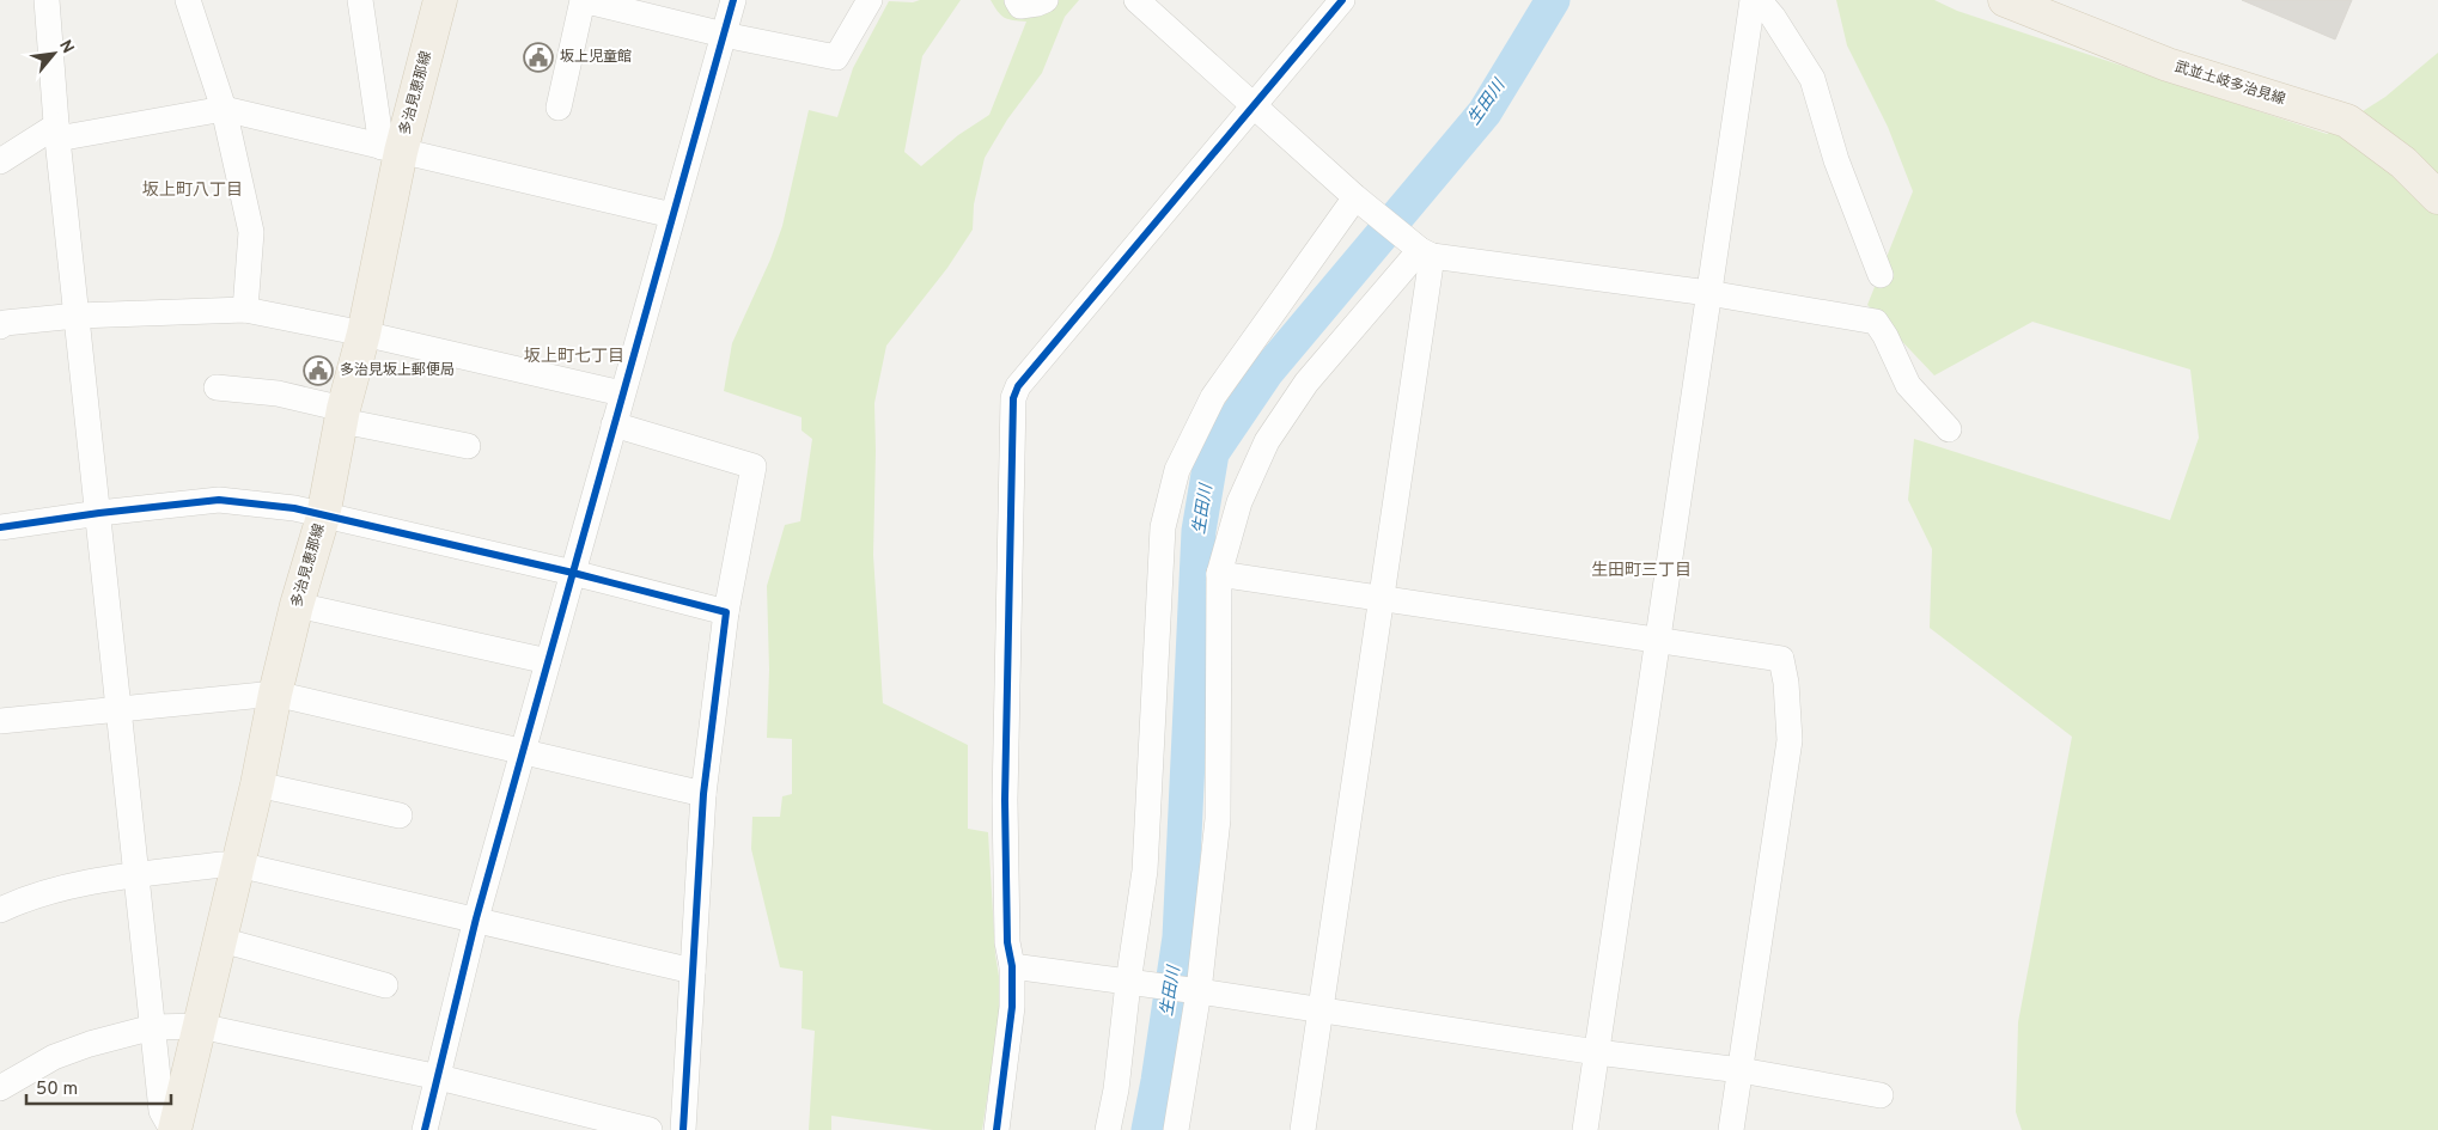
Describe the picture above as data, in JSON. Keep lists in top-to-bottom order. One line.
{"streets":{"main road":["武並土岐多治見線","多治見恵那線"]},"districts":["坂上町八丁目","坂上町七丁目","生田町三丁目"],"water":["生田川"],"places":{"public building":["坂上児童館","多治見坂上郵便局"]},"scale_bar":"50 m","north":"top right"}
